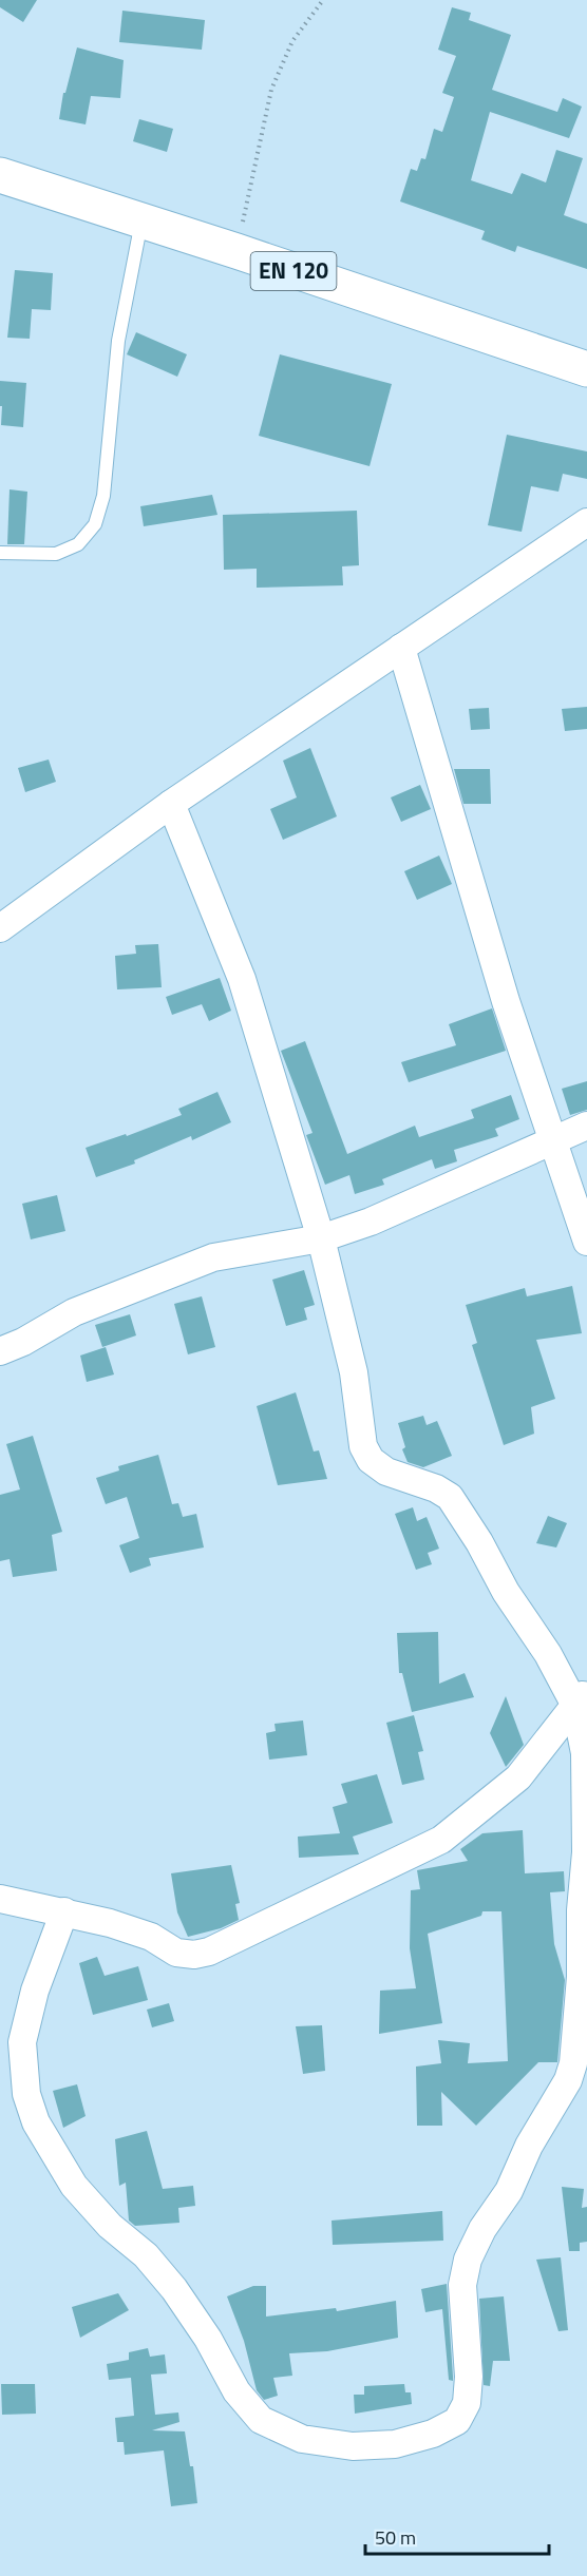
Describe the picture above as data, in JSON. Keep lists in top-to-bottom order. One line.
{"streets":{"main road":["EN 120"]},"scale_bar":"50 m"}
